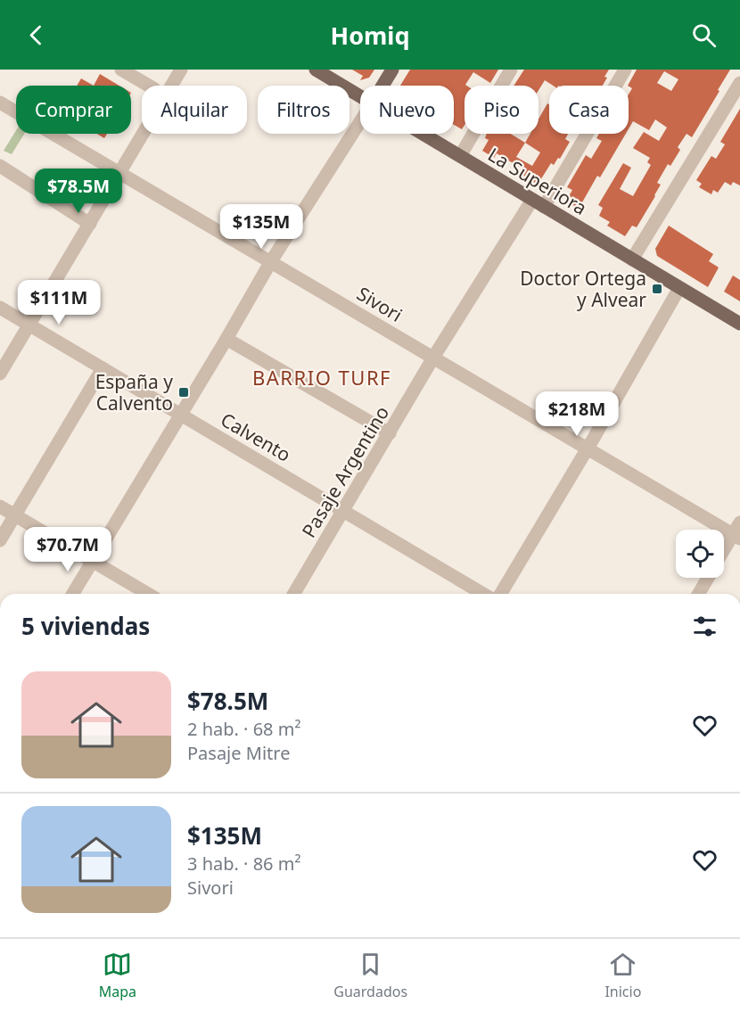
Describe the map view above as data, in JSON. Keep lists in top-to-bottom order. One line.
{"streets":{"main road":["La Superiora"],"street":["Sivori","Calvento","Pasaje Argentino"]},"crossings":[["La Superiora","Pasaje Argentino"],["Sivori","Pasaje Argentino"],["Calvento","Pasaje Argentino"]],"districts":["BARRIO TURF"],"places":{"transit":["Doctor Ortega y Alvear","España y Calvento"]},"page":{"header":"Homiq","chip":["Comprar","Alquilar","Filtros","Nuevo","Piso","Casa"],"price":["$78.5M","$135M","$111M","$218M","$70.7M"],"heading":"5 viviendas","list":[{"name":"$78.5M","note":"2 hab. · 68 m² · Pasaje Mitre"},{"name":"$135M","note":"3 hab. · 86 m² · Sivori"}],"tabs":["Mapa","Guardados","Inicio"]}}
